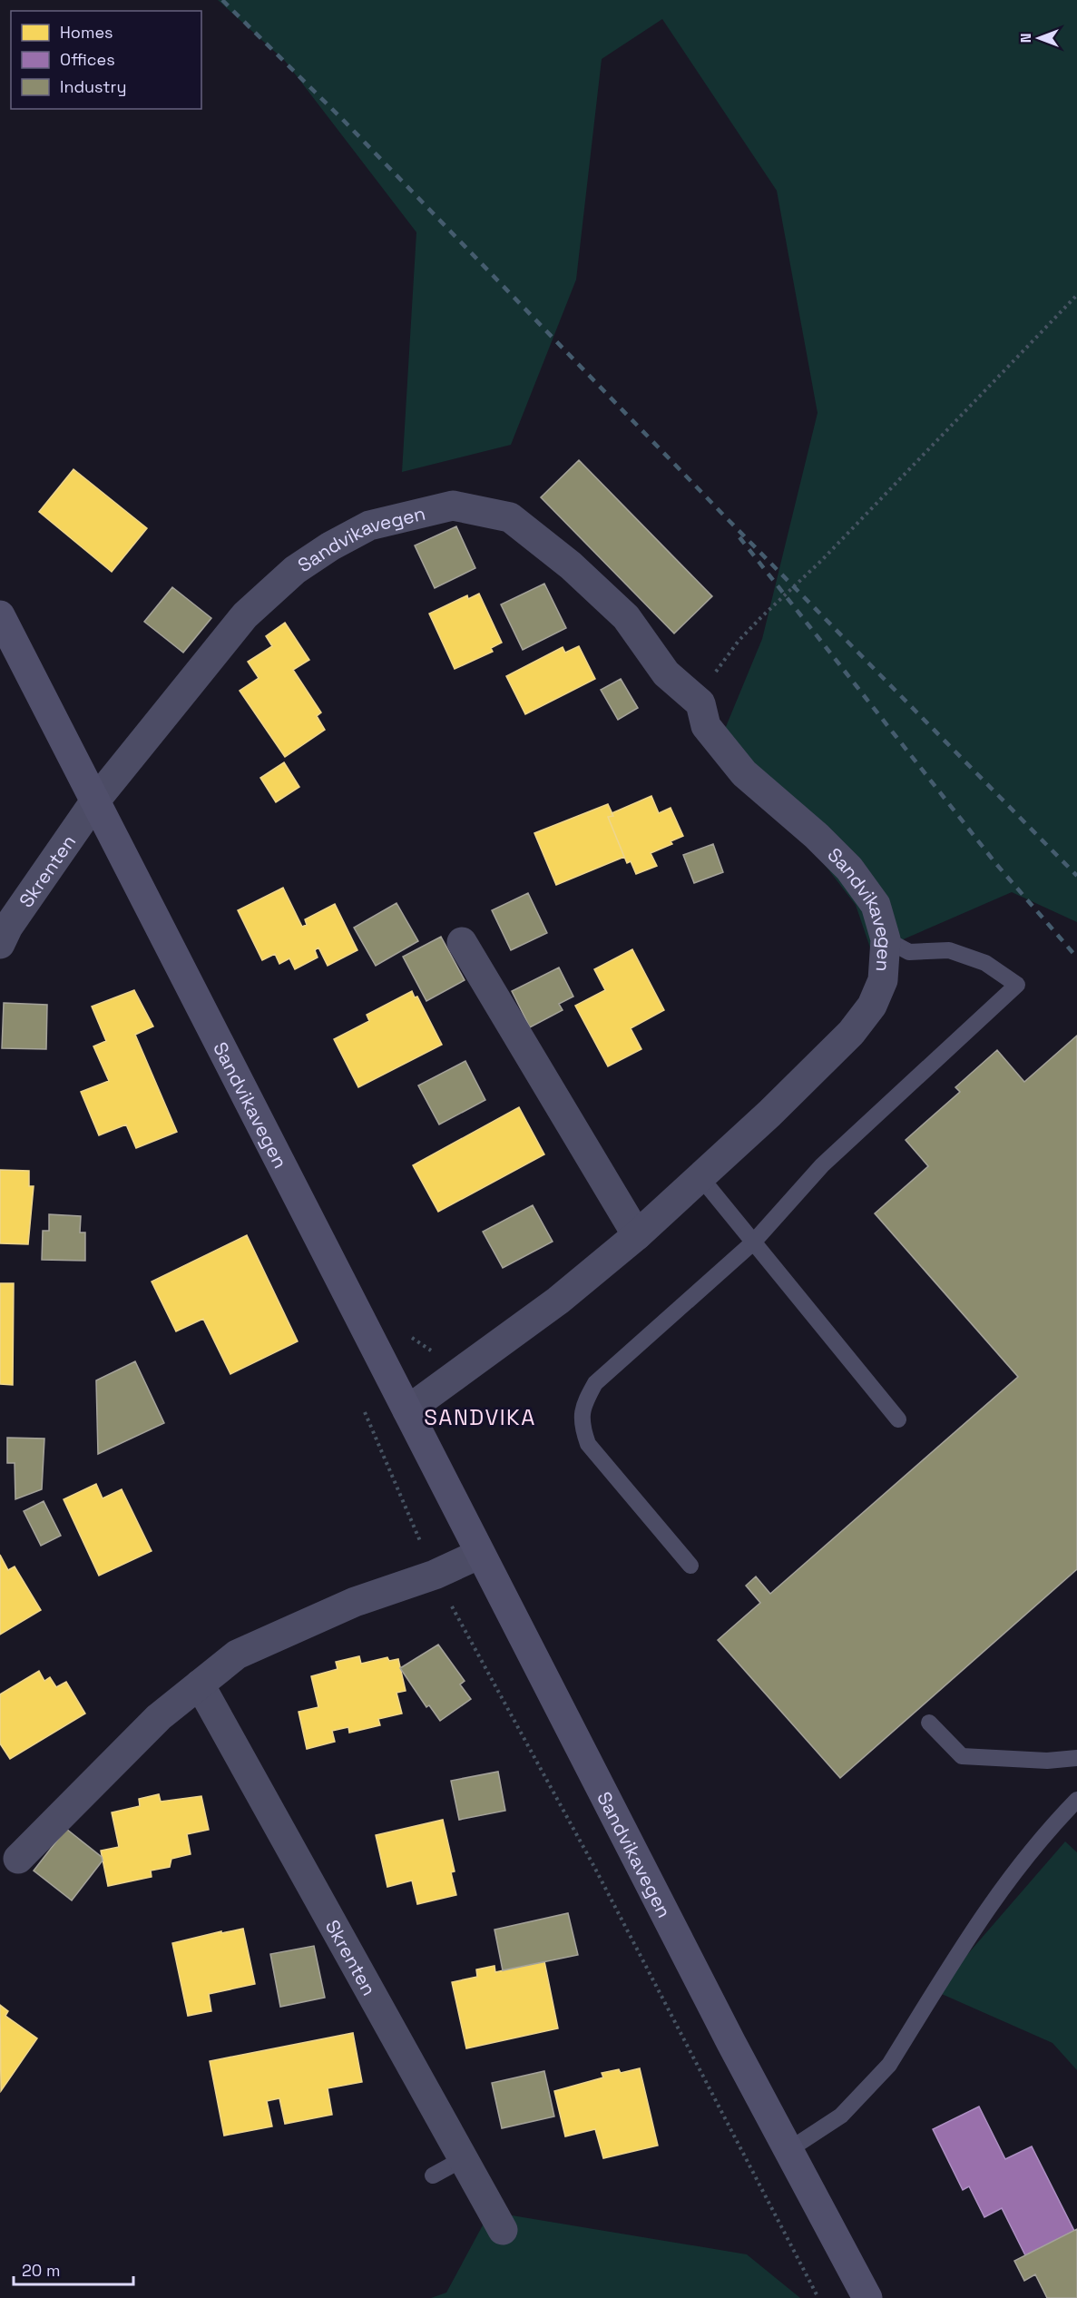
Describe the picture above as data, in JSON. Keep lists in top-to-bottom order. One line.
{"streets":{"main road":["Sandvikavegen"],"street":["Skrenten"]},"crossings":[["Sandvikavegen","Skrenten"]],"districts":["SANDVIKA"],"legend":["Homes","Offices","Industry"],"scale_bar":"20 m","north":"left"}
